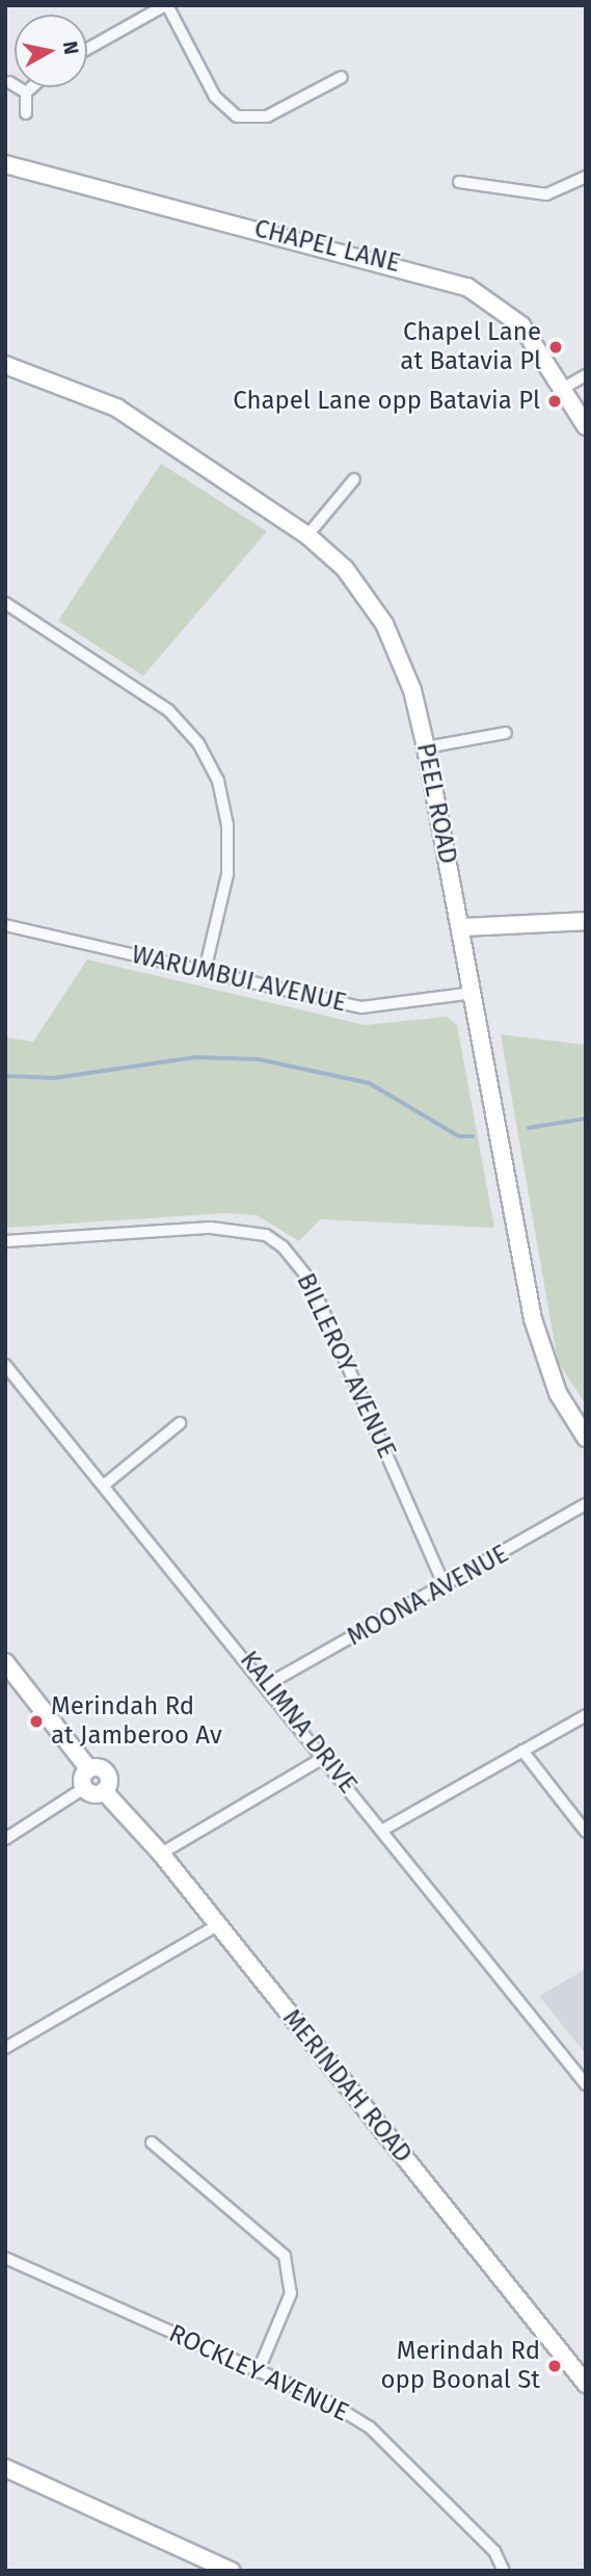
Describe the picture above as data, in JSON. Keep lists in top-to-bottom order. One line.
{"streets":{"street":["CHAPEL LANE","PEEL ROAD","WARUMBUI AVENUE","BILLEROY AVENUE","MOONA AVENUE","KALIMNA DRIVE","MERINDAH ROAD","ROCKLEY AVENUE"]},"crossings":[["PEEL ROAD","WARUMBUI AVENUE"],["BILLEROY AVENUE","MOONA AVENUE"],["MOONA AVENUE","KALIMNA DRIVE"]],"places":["Chapel Lane at Batavia Pl","Chapel Lane opp Batavia Pl","Merindah Rd at Jamberoo Av","Merindah Rd opp Boonal St"],"north":"right"}
